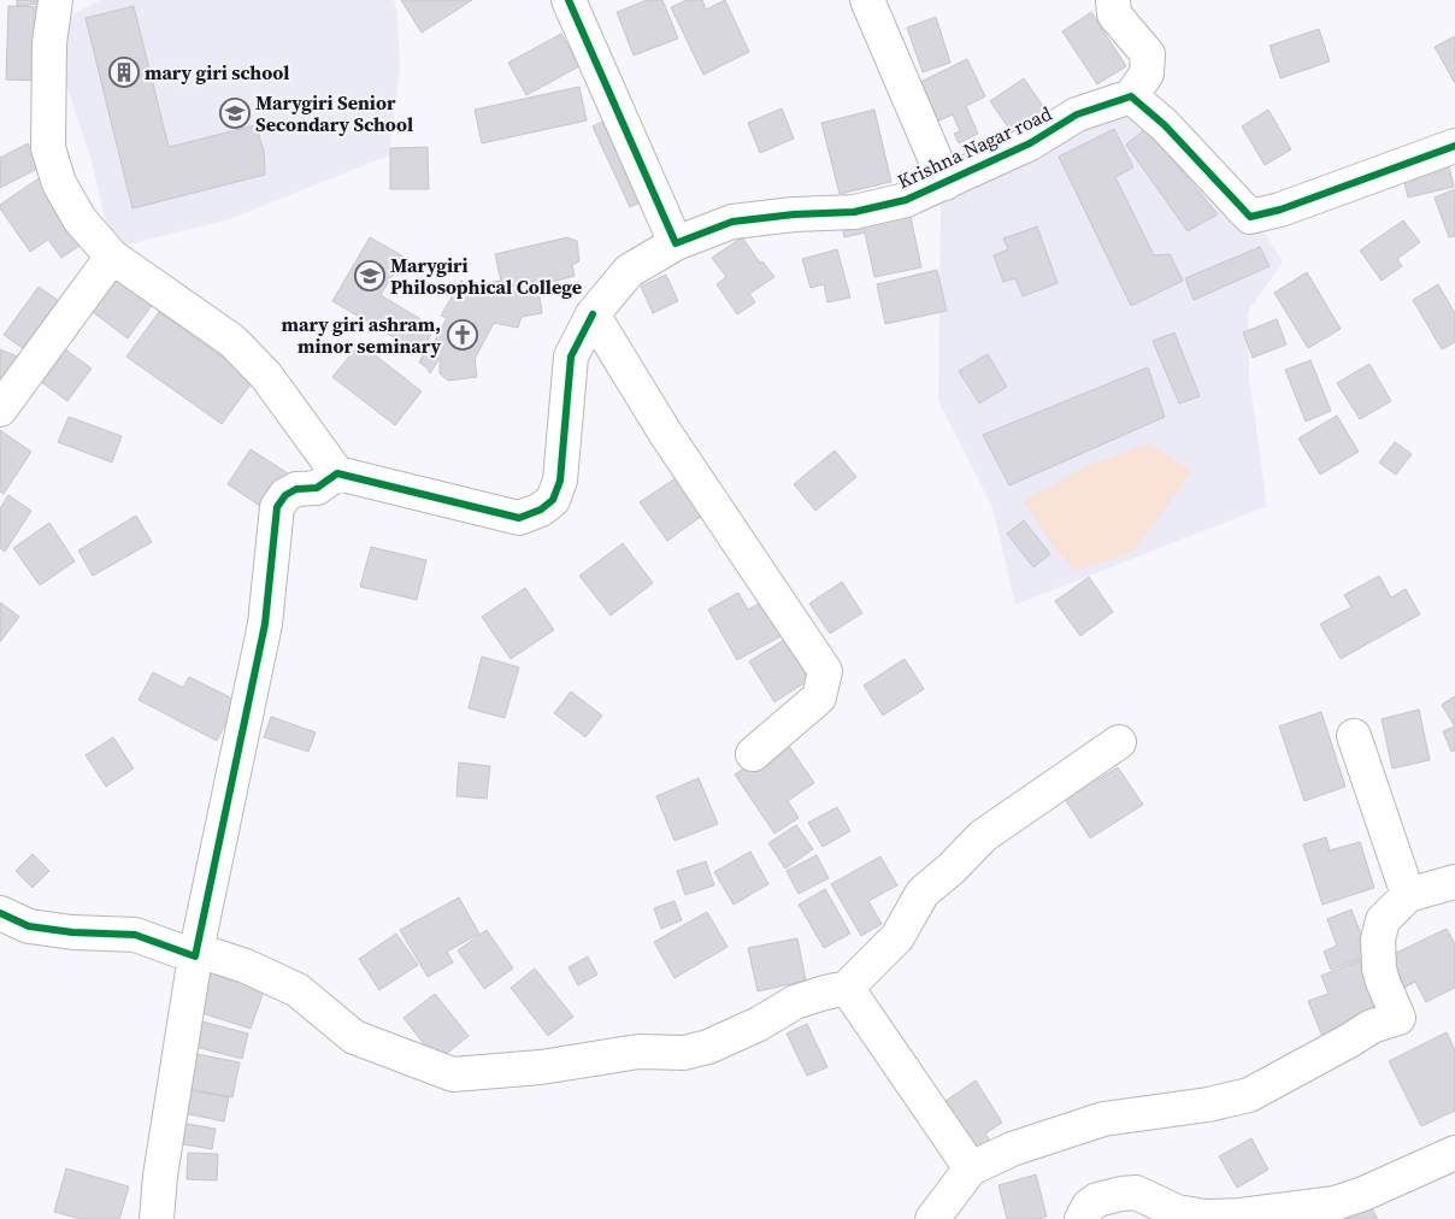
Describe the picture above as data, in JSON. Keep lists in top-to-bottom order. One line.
{"streets":{"street":["Krishna Nagar road"]},"places":{"building":["mary giri school"],"school or university":["Marygiri Senior Secondary School","Marygiri Philosophical College"],"church":["mary giri ashram, minor seminary"]}}
